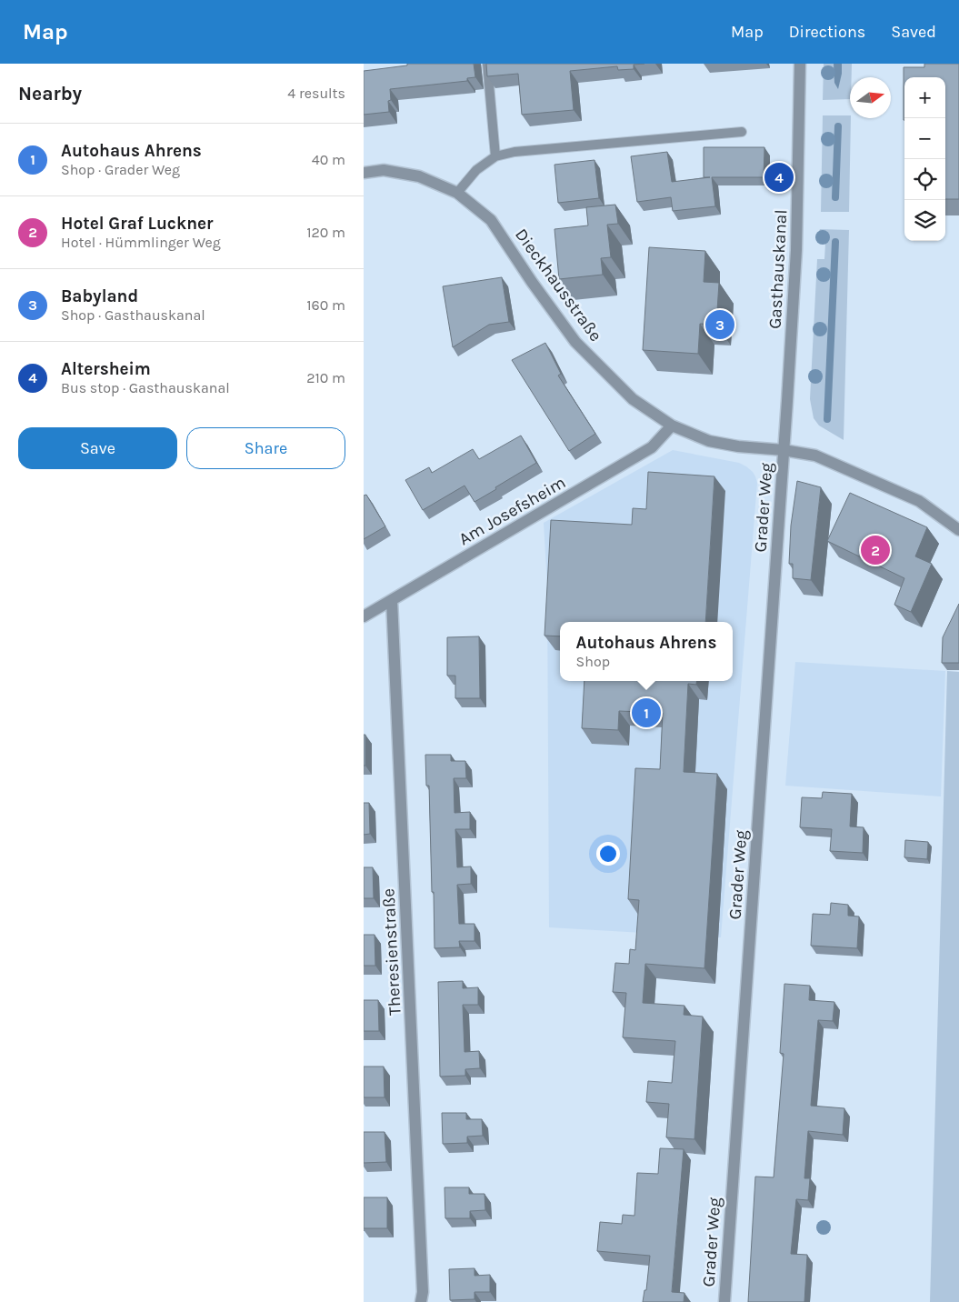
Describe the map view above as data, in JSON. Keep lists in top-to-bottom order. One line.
{"streets":{"street":["Gasthauskanal","Dieckhausstraße","Grader Weg","Am Josefsheim","Theresienstraße"]},"crossings":[["Gasthauskanal","Dieckhausstraße"],["Gasthauskanal","Grader Weg"],["Dieckhausstraße","Grader Weg"],["Dieckhausstraße","Am Josefsheim"],["Am Josefsheim","Theresienstraße"]],"north":"right","page":{"header":"Map","nav":["Map","Directions","Saved"],"heading":["Nearby","4 results"],"map_buttons":["+","−"],"list":[{"mark":"1","name":"Autohaus Ahrens","note":"Shop · Grader Weg","value":"40 m"},{"mark":"2","name":"Hotel Graf Luckner","note":"Hotel · Hümmlinger Weg","value":"120 m"},{"mark":"3","name":"Babyland","note":"Shop · Gasthauskanal","value":"160 m"},{"mark":"4","name":"Altersheim","note":"Bus stop · Gasthauskanal","value":"210 m"}],"pins":["4","3","2","1"],"buttons":["Save","Share"],"popup":["Autohaus Ahrens","Shop"]}}
